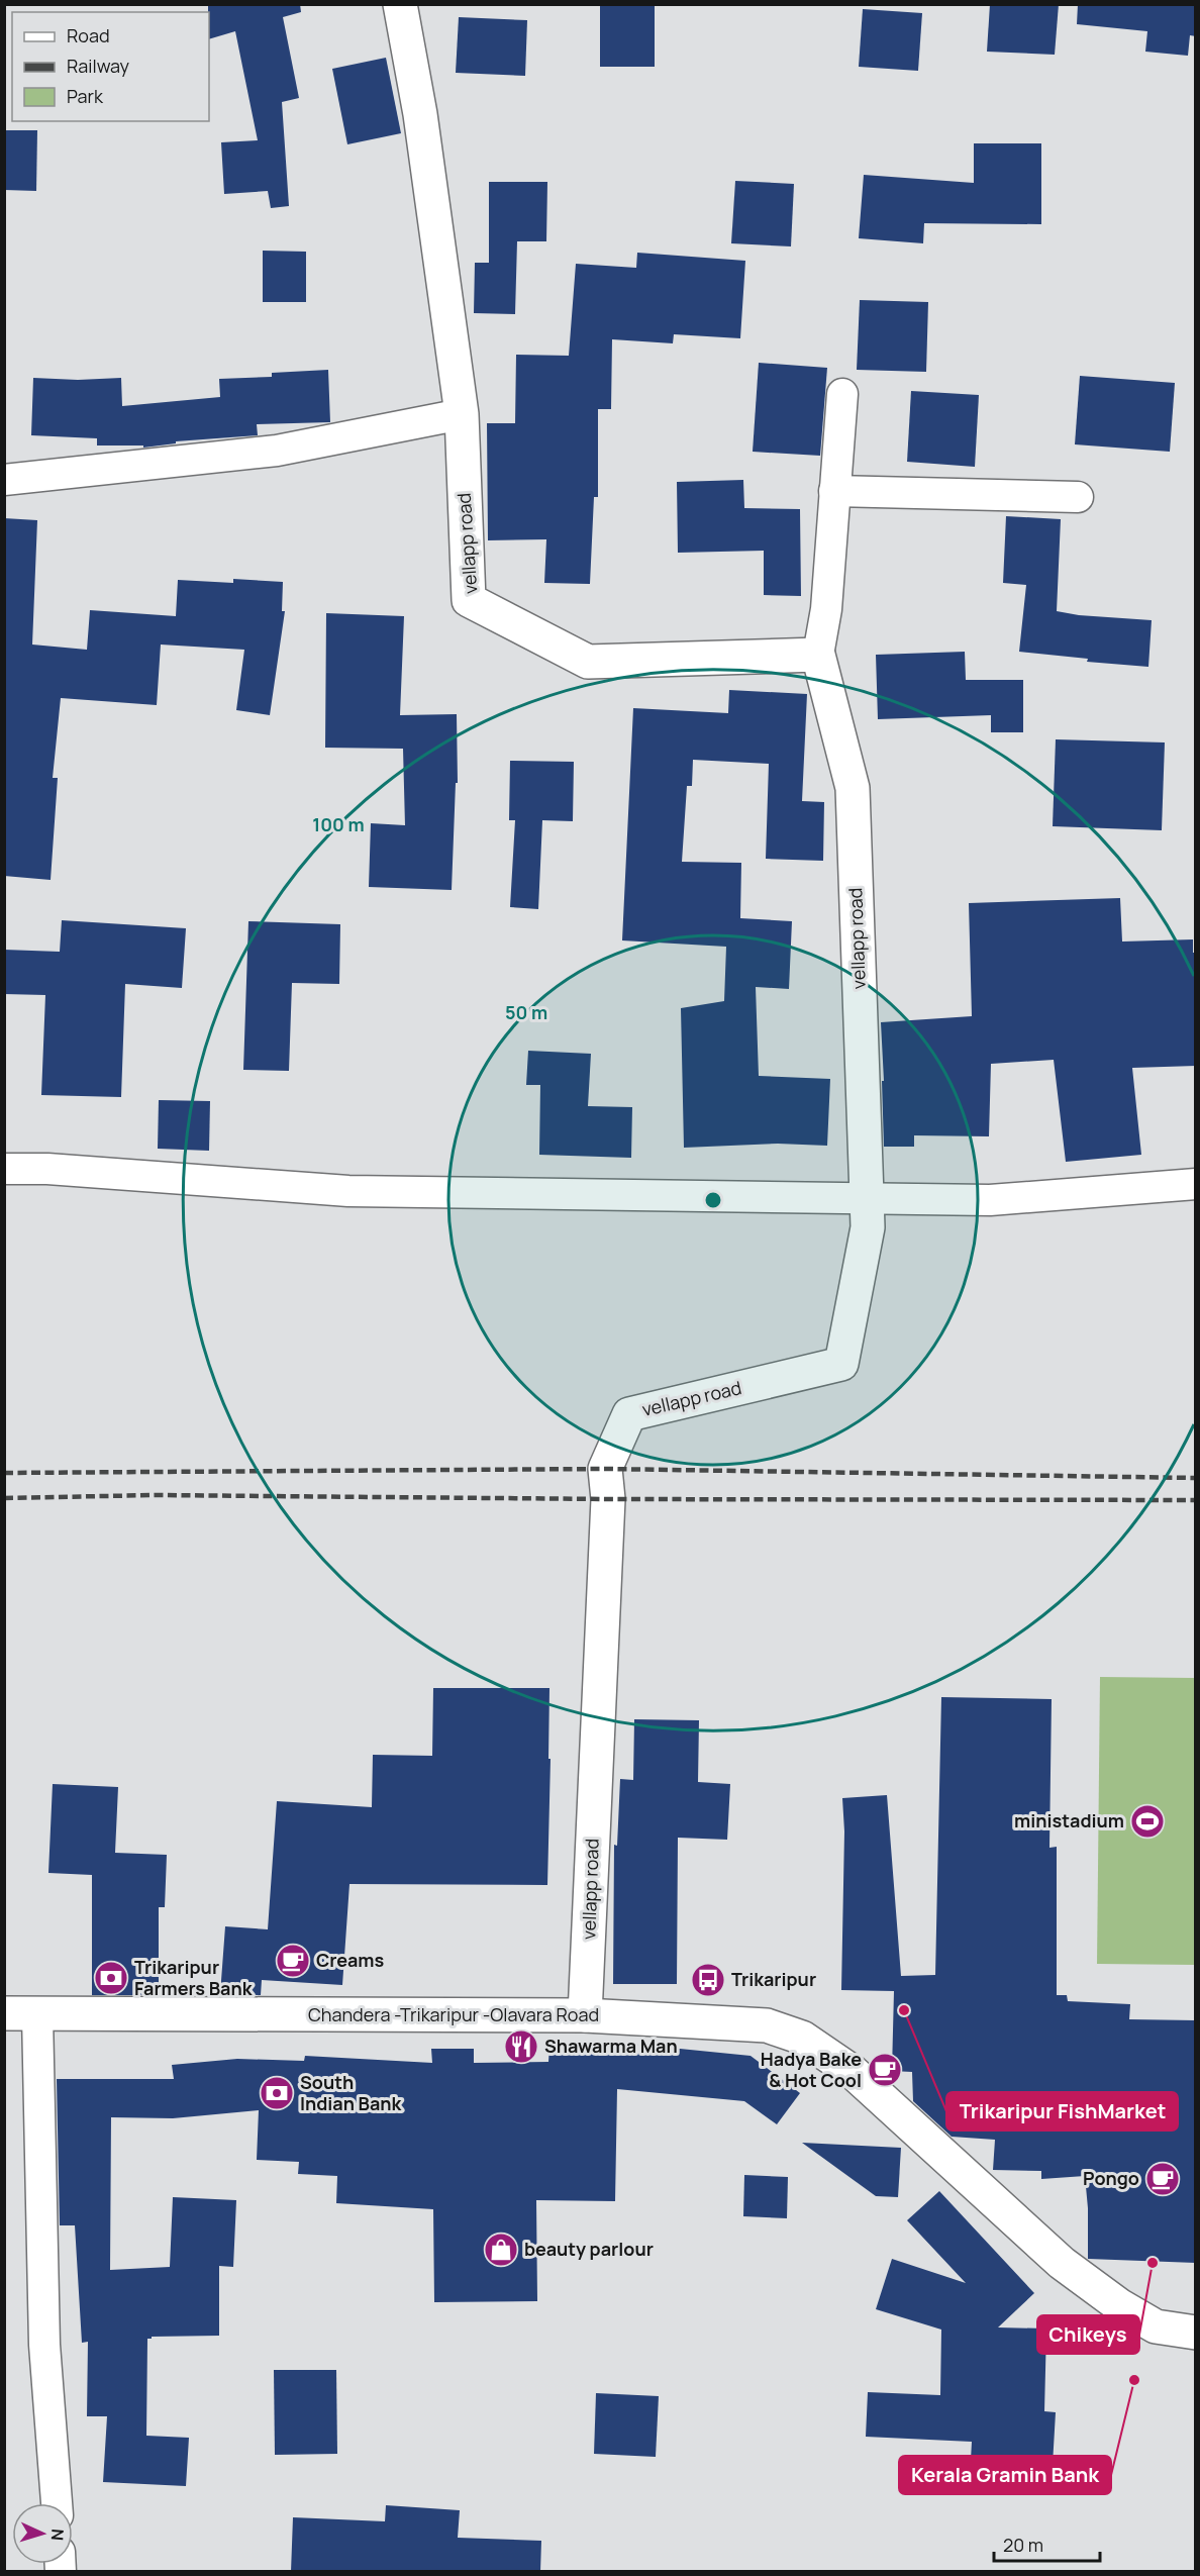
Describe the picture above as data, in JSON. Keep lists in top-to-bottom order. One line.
{"streets":{"main road":["vellapp road","Chandera -Trikaripur -Olavara Road"]},"crossings":[["vellapp road","Chandera -Trikaripur -Olavara Road"]],"places":{"sports":["ministadium"],"cafe":["Creams","Hadya Bake & Hot Cool","Pongo"],"bank":["Trikaripur Farmers Bank","South Indian Bank"],"bus stop":["Trikaripur"],"other":["Trikaripur FishMarket","Chikeys","Kerala Gramin Bank"],"restaurant":["Shawarma Man"],"shop":["beauty parlour"]},"legend":["Road","Railway","Park"],"scale_bar":"20 m","north":"right","rings":["100 m","50 m"]}
